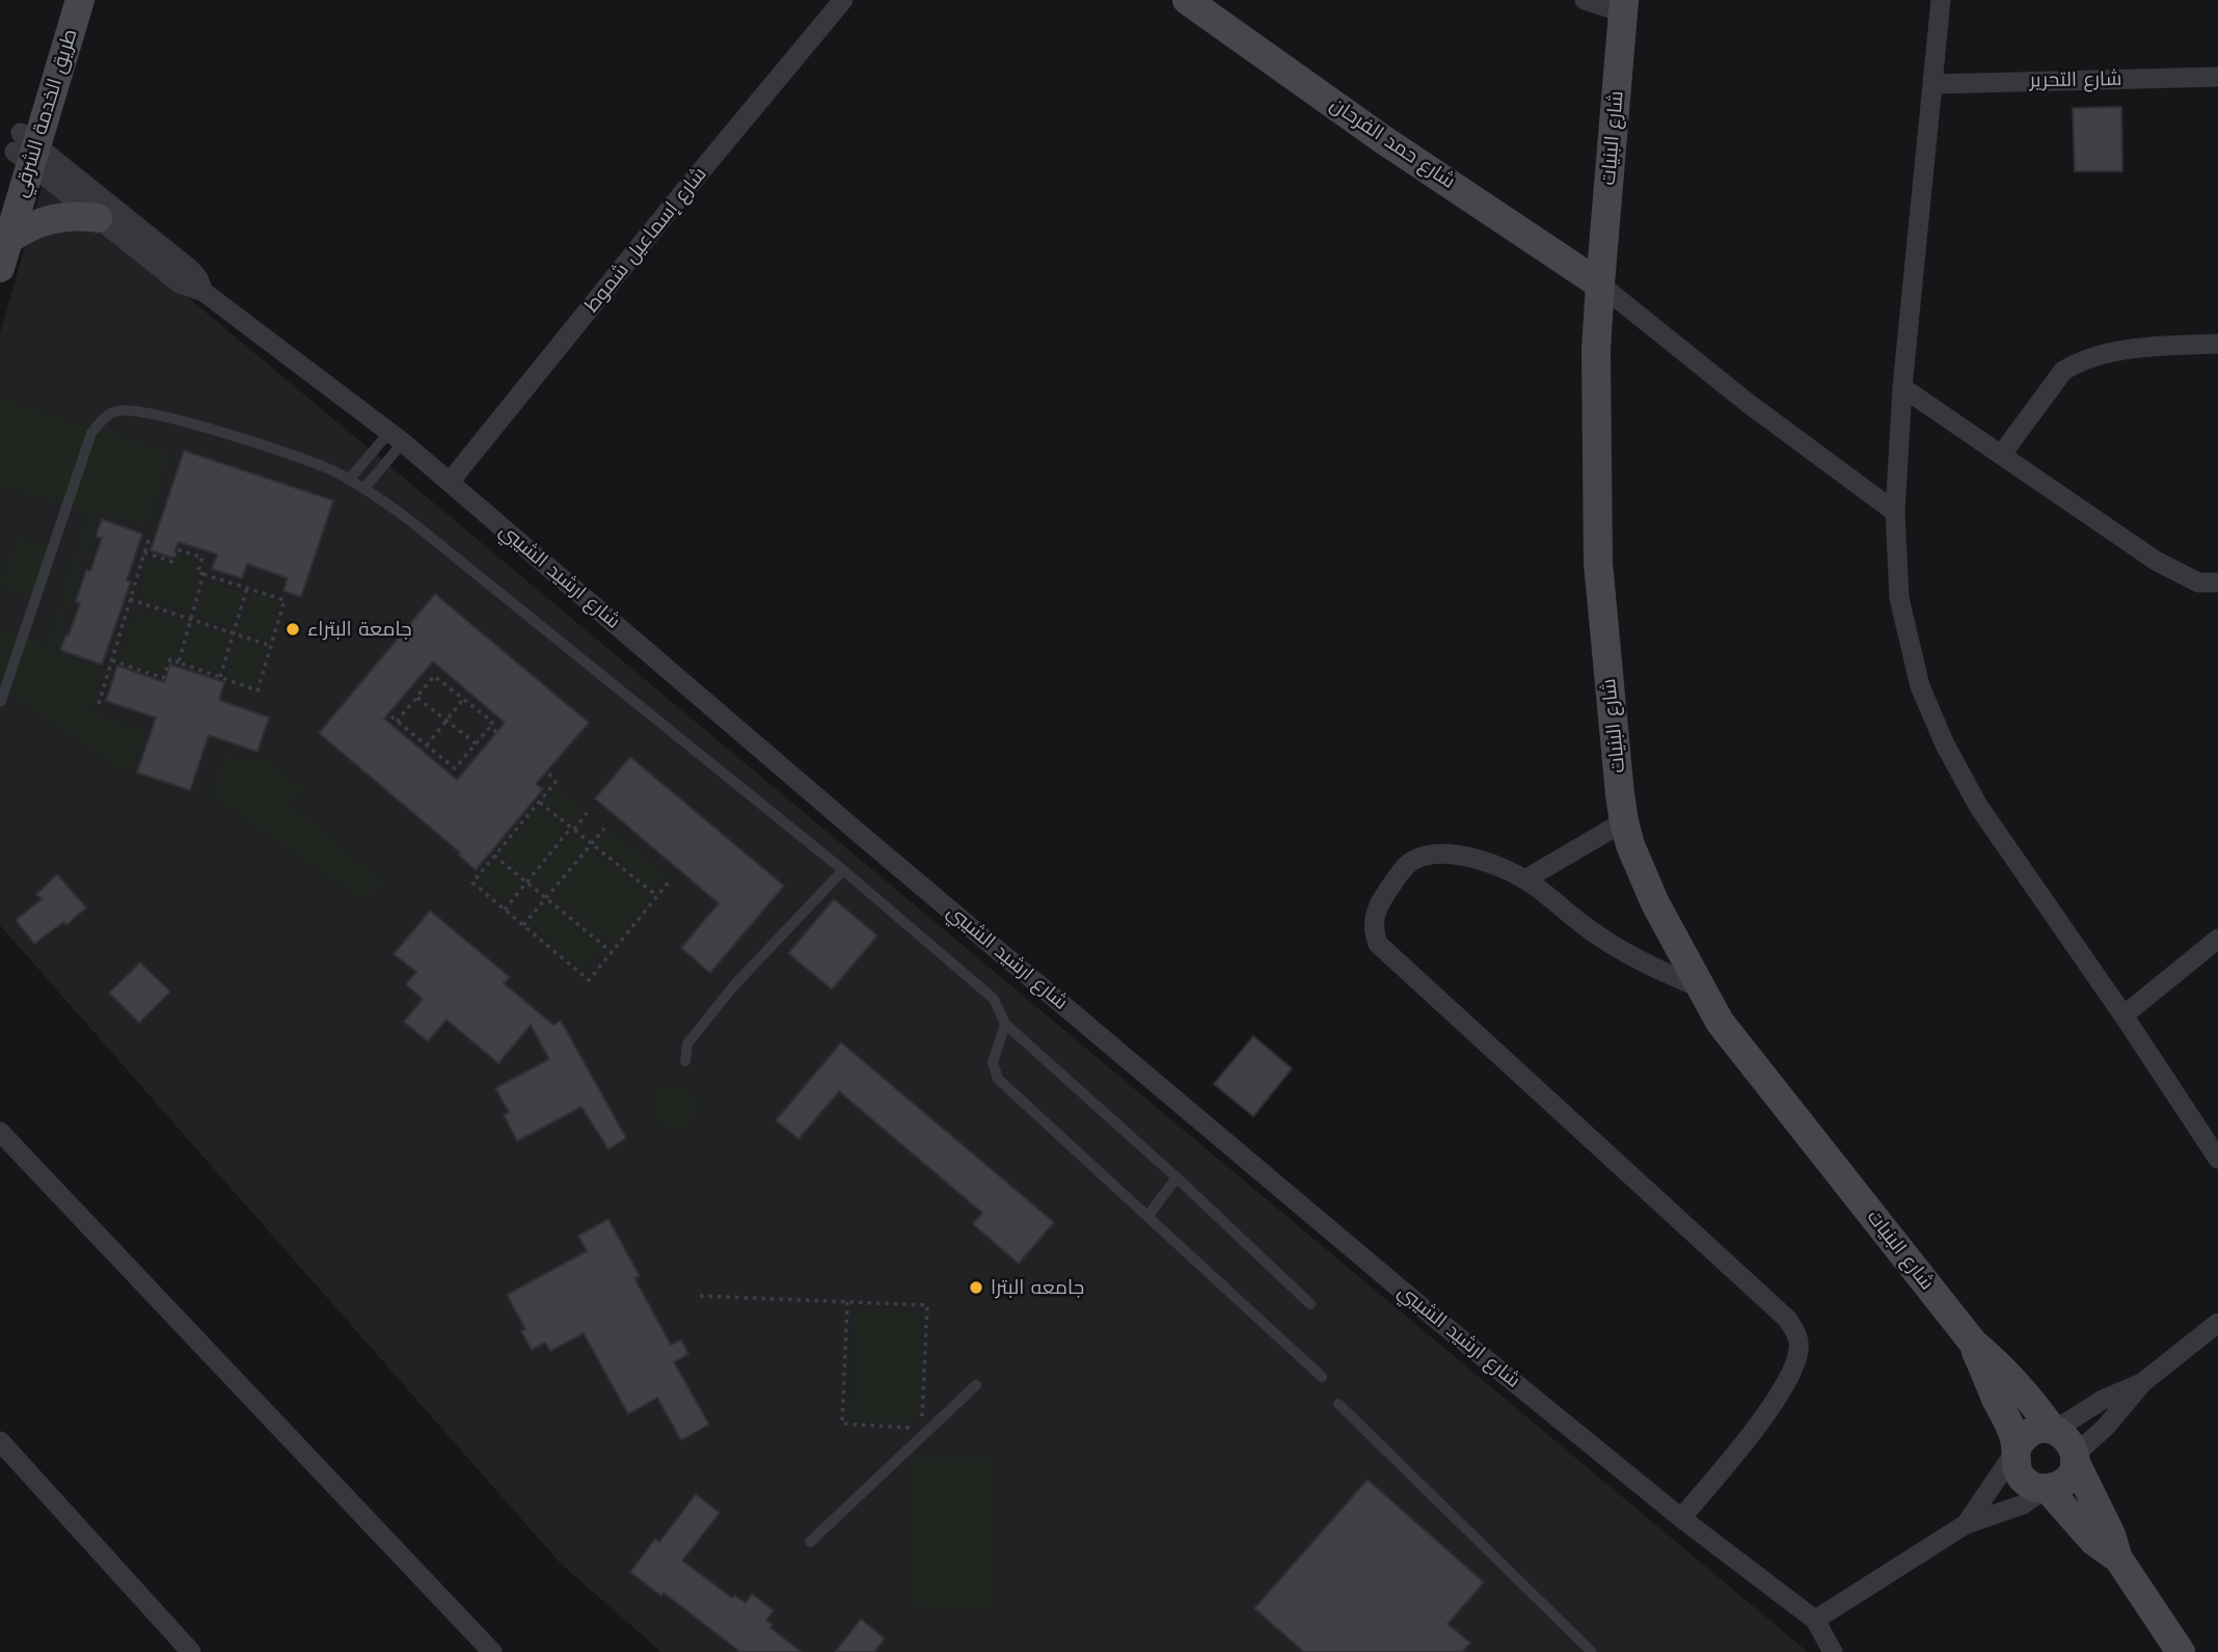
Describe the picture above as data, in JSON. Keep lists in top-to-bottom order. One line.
{"streets":{"main road":["طريق الخدمة الشرقي","شارع البنيات","شارع حمد الفرحان"],"street":["شارع التحرير","شارع إسماعيل شموط","شارع ارشيد الشيبي"]},"crossings":[["طريق الخدمة الشرقي","شارع ارشيد الشيبي"],["شارع البنيات","شارع حمد الفرحان"],["شارع إسماعيل شموط","شارع ارشيد الشيبي"]],"places":["جامعة البتراء","جامعه البترا"]}
